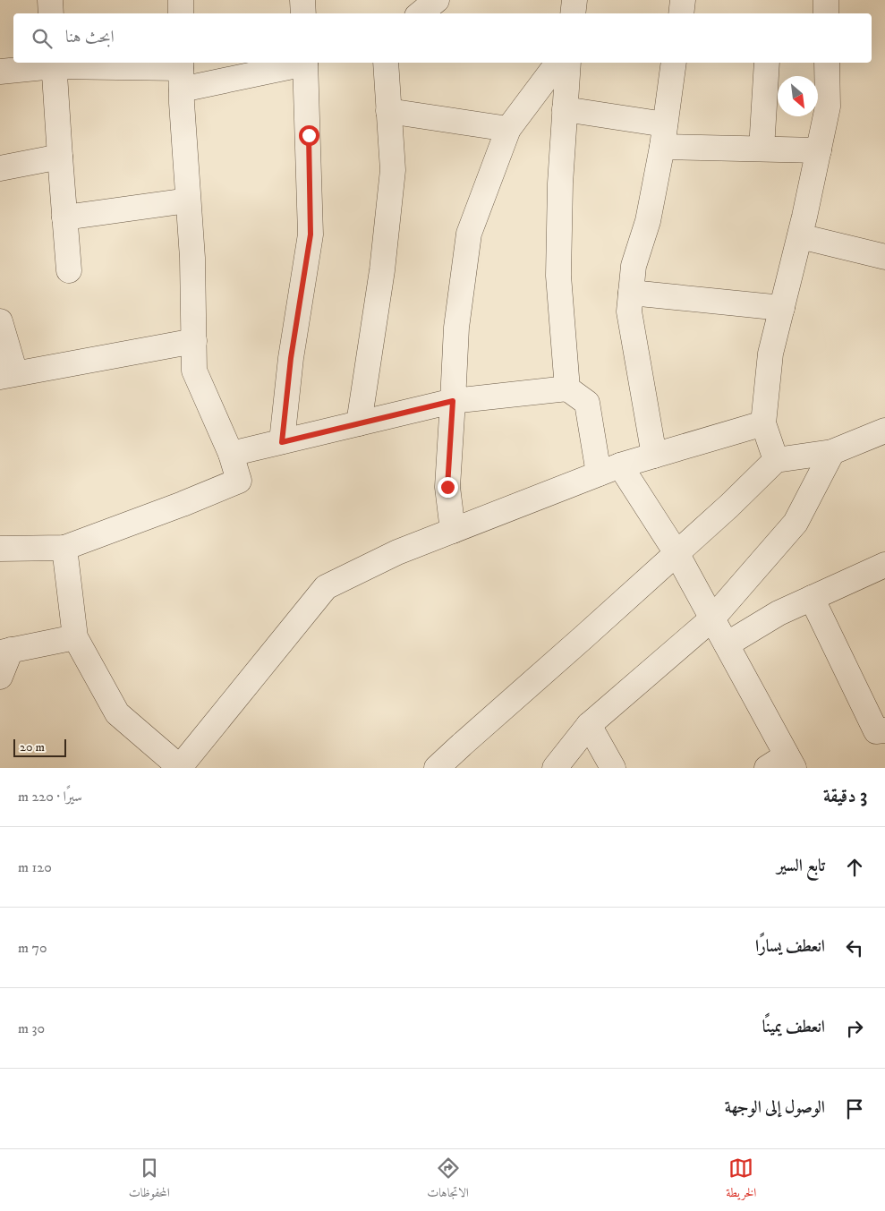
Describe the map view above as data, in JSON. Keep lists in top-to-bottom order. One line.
{"scale_bar":"20 m","north":"bottom right","page":{"search":"ابحث هنا","scale":"20 m","heading":["3 دقيقة","سيرًا · 220 m"],"list":[["تابع السير","120 m"],["انعطف يسارًا","70 m"],["انعطف يمينًا","30 m"],"الوصول إلى الوجهة"],"nav":["الخريطة","الاتجاهات","المحفوظات"]}}
